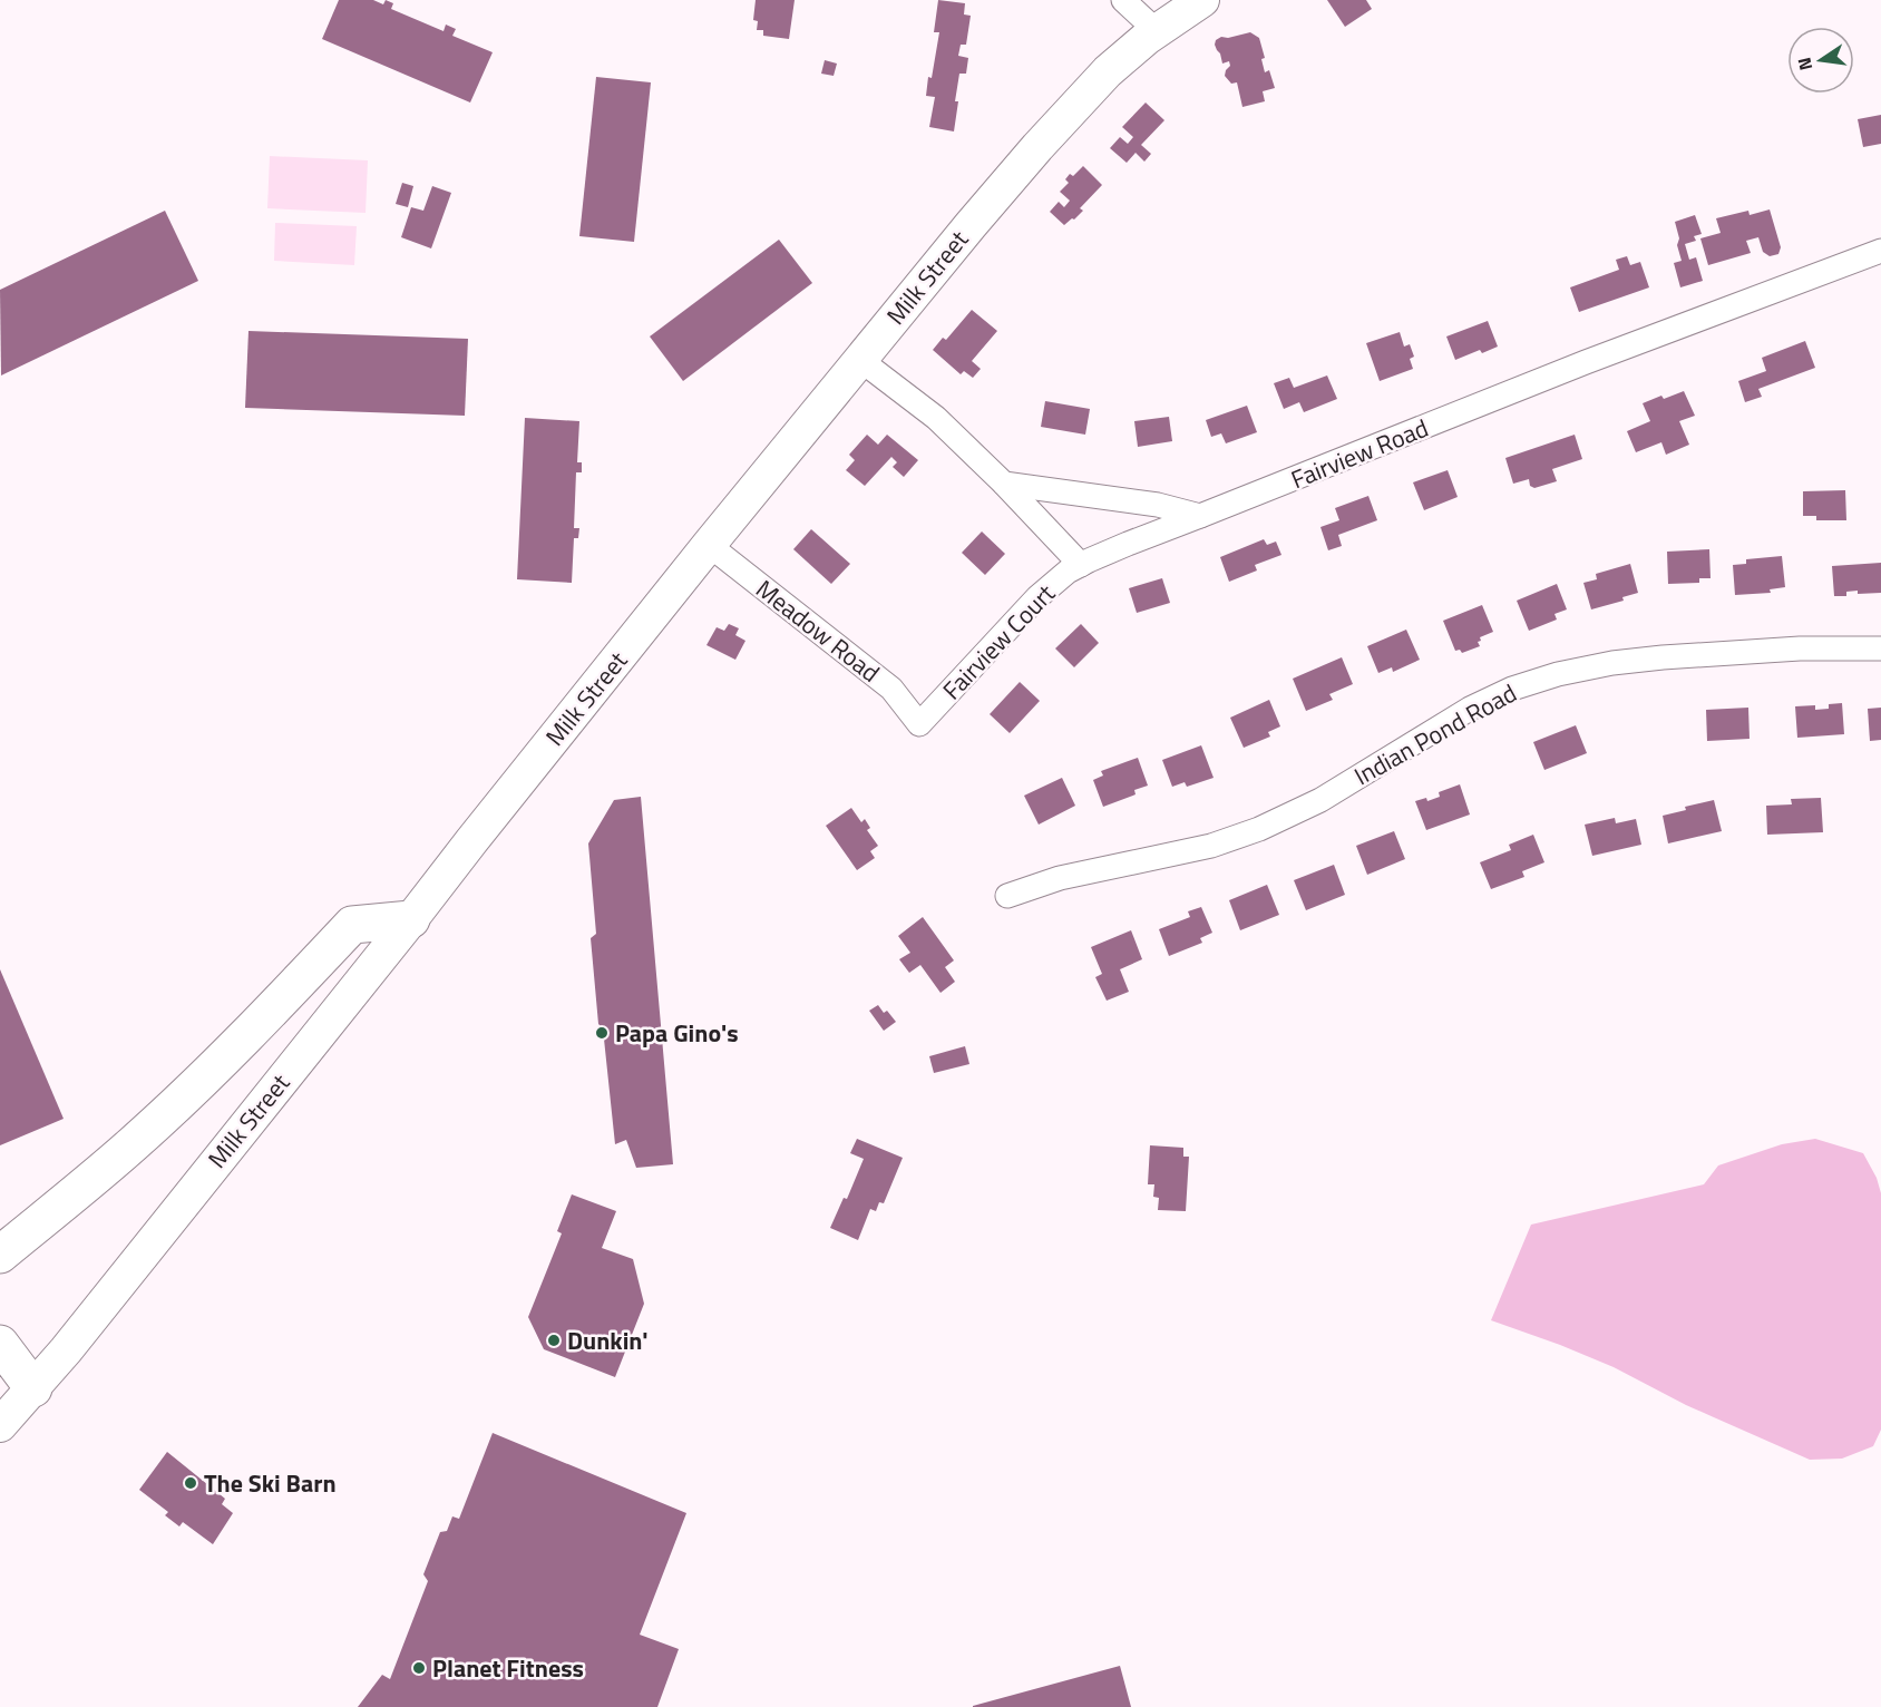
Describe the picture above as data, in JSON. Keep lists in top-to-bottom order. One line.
{"streets":{"main road":["Milk Street"],"street":["Fairview Road","Meadow Road","Fairview Court","Indian Pond Road"]},"crossings":[["Milk Street","Meadow Road"],["Fairview Road","Fairview Court"],["Meadow Road","Fairview Court"]],"places":["Papa Gino's","Dunkin'","The Ski Barn","Planet Fitness"],"north":"left"}
